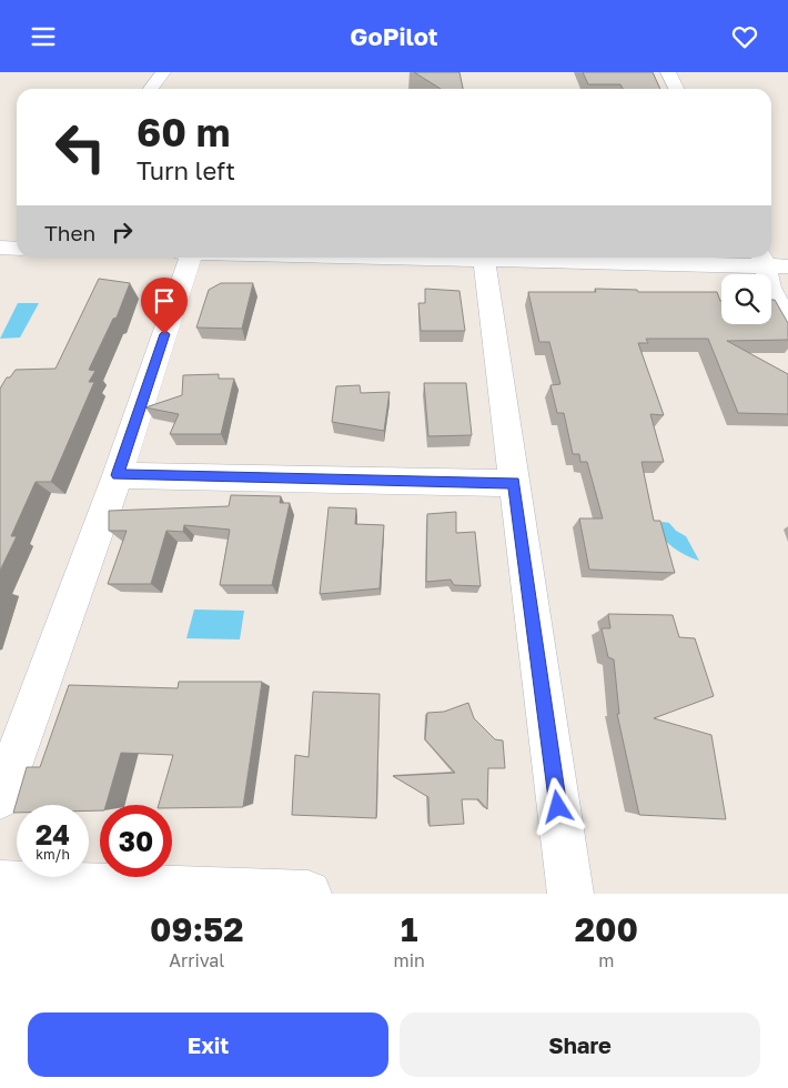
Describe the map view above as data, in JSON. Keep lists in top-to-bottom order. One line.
{"page":{"header":"GoPilot","turn":["60 m","Turn left"],"then":"Then","speed":"24 km/h","limit":"30","eta":["09:52","Arrival","1","min","200","m"],"buttons":["Exit","Share"]}}
